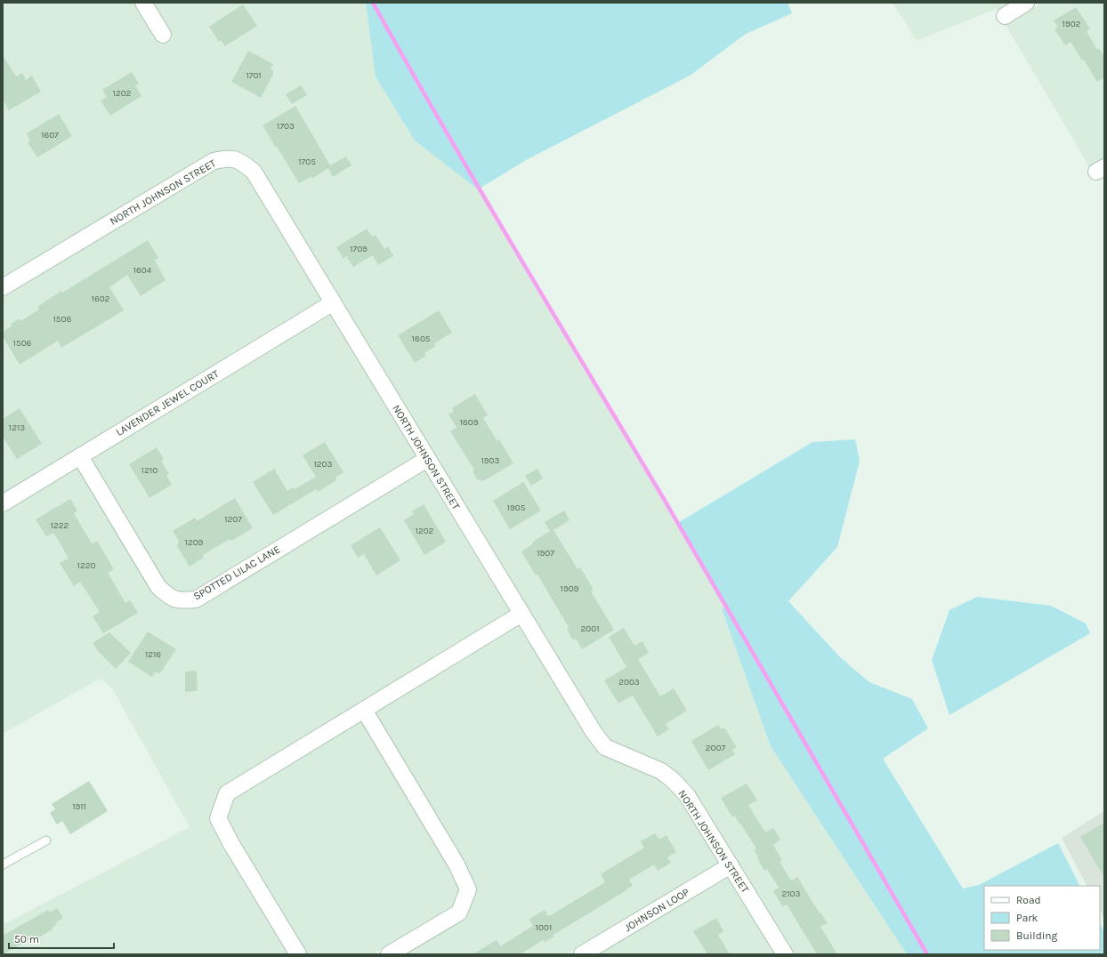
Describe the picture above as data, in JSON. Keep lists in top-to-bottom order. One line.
{"streets":{"street":["NORTH JOHNSON STREET","LAVENDER JEWEL COURT","SPOTTED LILAC LANE","JOHNSON LOOP"]},"crossings":[["NORTH JOHNSON STREET","LAVENDER JEWEL COURT"],["NORTH JOHNSON STREET","SPOTTED LILAC LANE"],["NORTH JOHNSON STREET","JOHNSON LOOP"],["LAVENDER JEWEL COURT","SPOTTED LILAC LANE"]],"house_numbers":["1902","1701","1202","1703","1607","1705","1709","1604","1602","1508","1805","1506","1809","1213","1903","1203","1210","1905","1207","1222","1202","1209","1907","1220","1909","2001","1216","2003","2007","1911","2103","1001"],"legend":["Road","Park","Building"],"scale_bar":"50 m"}
